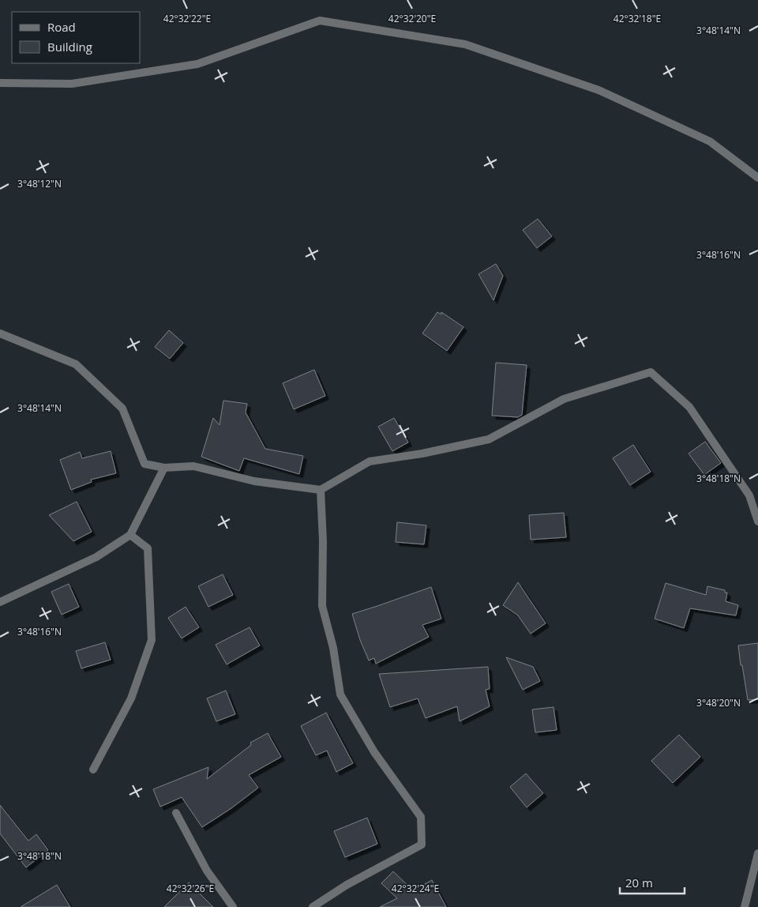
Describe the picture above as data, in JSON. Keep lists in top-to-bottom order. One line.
{"legend":["Road","Building"],"scale_bar":"20 m","coordinates":["42°32'22\"E","42°32'20\"E","42°32'18\"E","3°48'14\"N","3°48'12\"N","3°48'16\"N","3°48'18\"N","3°48'20\"N","42°32'26\"E","42°32'24\"E"]}
